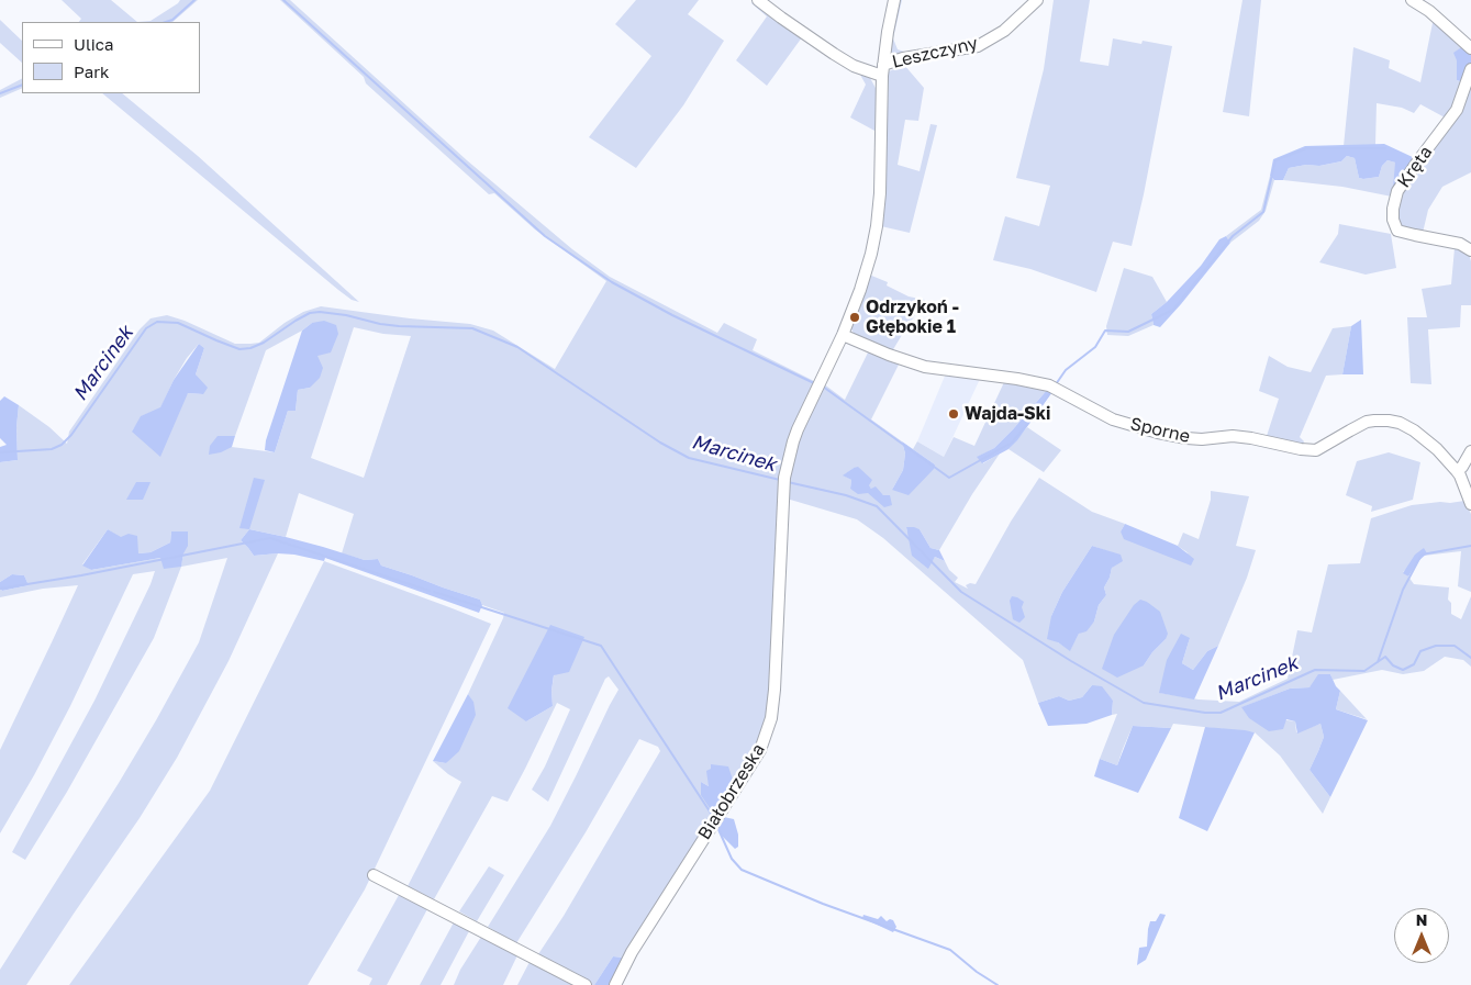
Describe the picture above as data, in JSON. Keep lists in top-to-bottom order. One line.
{"streets":{"street":["Leszczyny","Kręta","Sporne","Białobrzeska"]},"crossings":[["Leszczyny","Białobrzeska"],["Sporne","Białobrzeska"]],"water":["Marcinek"],"places":["Odrzykoń - Głębokie 1","Wajda-Ski"],"legend":["Ulica","Park"],"north":"top"}
